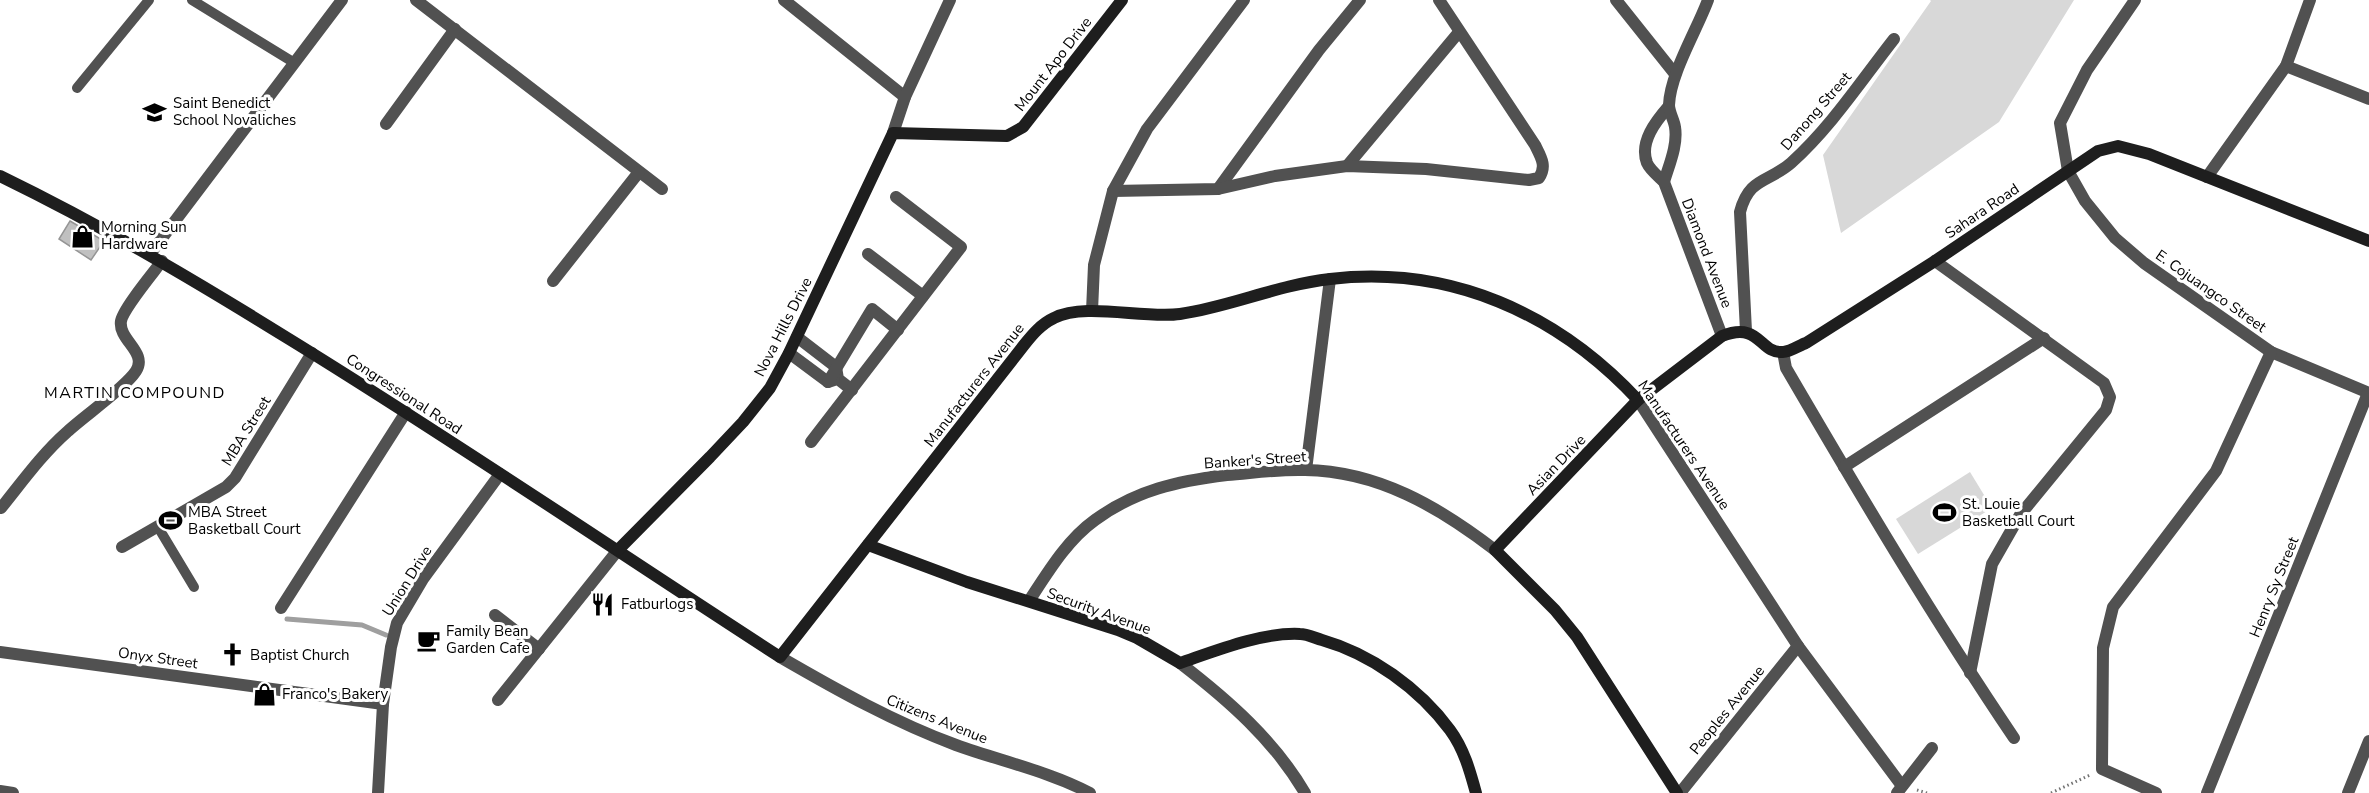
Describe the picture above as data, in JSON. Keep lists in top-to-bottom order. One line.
{"streets":{"main road":["Mount Apo Drive","Sahara Road","Nova Hills Drive","Manufacturers Avenue","Congressional Road","Banker's Street","Asian Drive","Security Avenue"],"street":["Danong Street","Diamond Avenue","E. Cojuangco Street","MBA Street","Union Drive","Henry Sy Street","Onyx Street","Peoples Avenue","Citizens Avenue"]},"crossings":[["Mount Apo Drive","Nova Hills Drive"],["Sahara Road","E. Cojuangco Street"],["E. Cojuangco Street","Henry Sy Street"],["Nova Hills Drive","Congressional Road"],["Manufacturers Avenue","Congressional Road"],["Manufacturers Avenue","Asian Drive"],["Manufacturers Avenue","Security Avenue"],["Manufacturers Avenue","Peoples Avenue"],["Manufacturers Avenue","Citizens Avenue"],["Congressional Road","MBA Street"],["Congressional Road","Union Drive"],["Congressional Road","Citizens Avenue"],["Banker's Street","Asian Drive"],["Banker's Street","Security Avenue"],["Banker's Street","Peoples Avenue"],["Union Drive","Onyx Street"]],"districts":["MARTIN COMPOUND"],"places":{"school or university":["Saint Benedict School Novaliches"],"shop":["Morning Sun Hardware","Franco's Bakery"],"sports":["St. Louie Basketball Court","MBA Street Basketball Court"],"restaurant":["Fatburlogs"],"cafe":["Family Bean Garden Cafe"],"church":["Baptist Church"]}}
